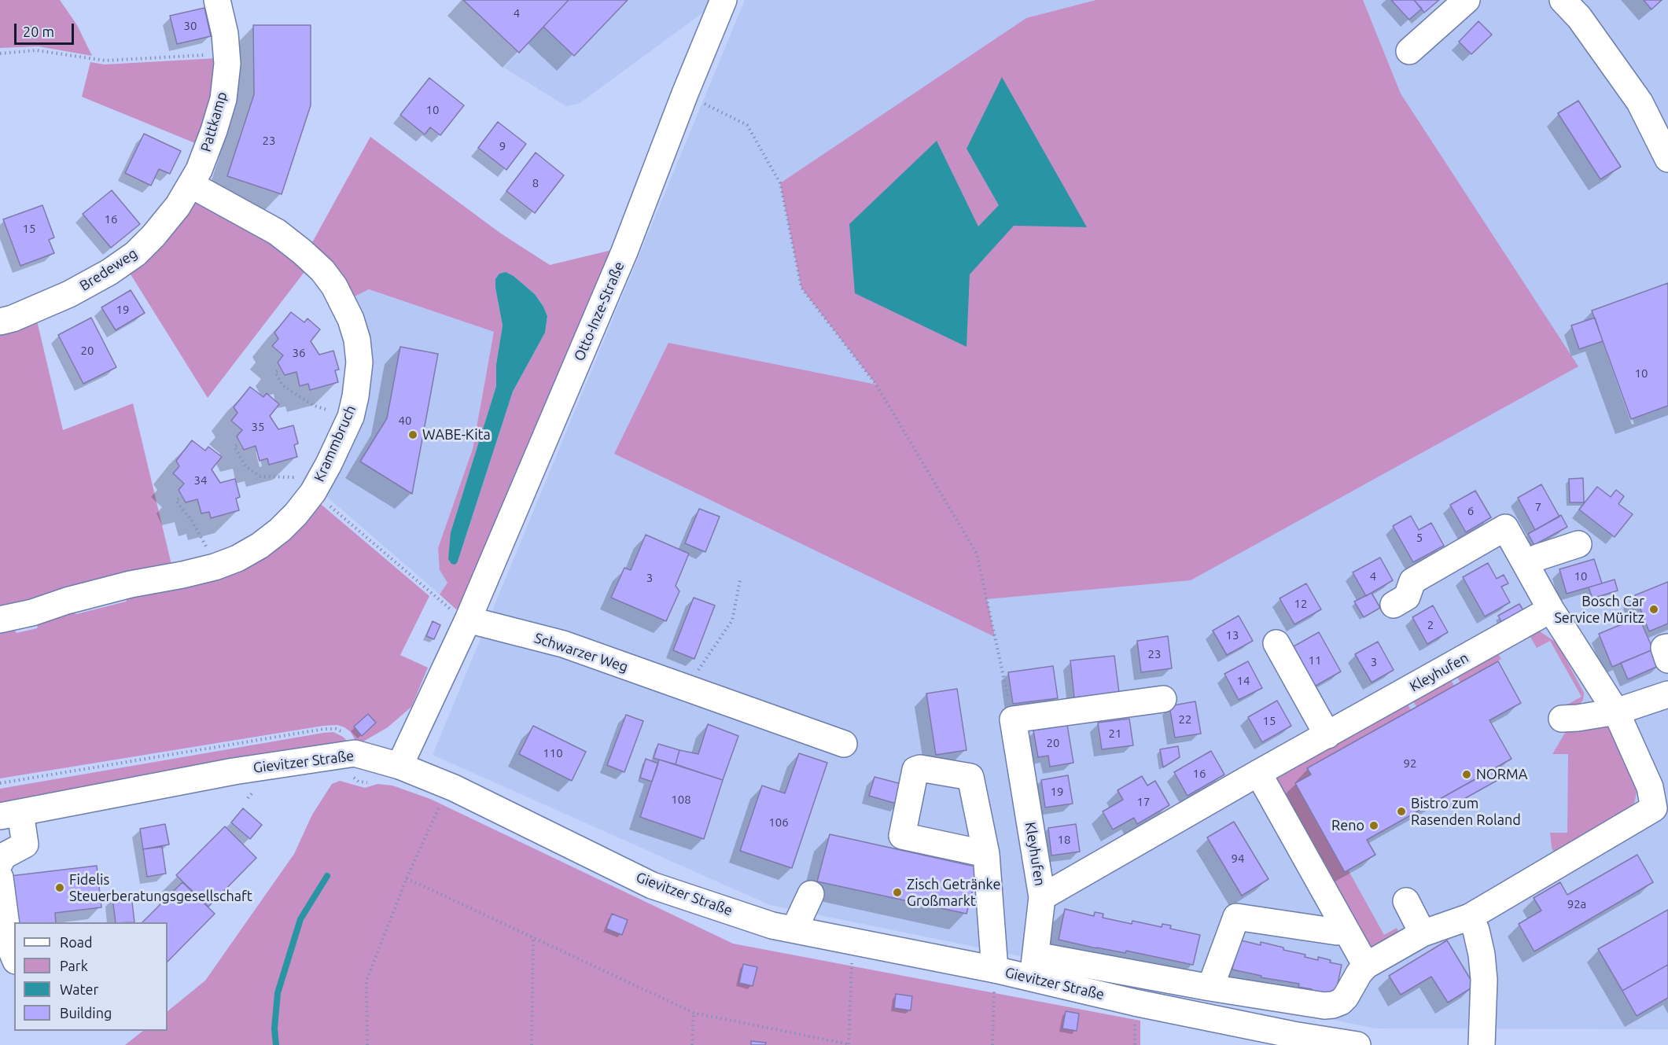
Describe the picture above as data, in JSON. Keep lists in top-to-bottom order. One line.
{"streets":{"street":["Pattkamp","Bredeweg","Otto-Inze-Straße","Krammbruch","Schwarzer Weg","Kleyhufen","Gievitzer Straße"]},"crossings":[["Pattkamp","Bredeweg"],["Pattkamp","Krammbruch"],["Bredeweg","Krammbruch"],["Otto-Inze-Straße","Schwarzer Weg"]],"places":["WABE-Kita","Bosch Car Service Müritz","NORMA","Bistro zum Rasenden Roland","Reno","Fidelis Steuerberatungsgesellschaft","Zisch Getränke Großmarkt"],"house_numbers":["4","30","10","23","9","8","16","15","19","20","36","10","40","35","34","7","6","5","4","10","3","12","2","13","23","11","3","14","22","15","21","20","110","92","16","19","108","17","106","18","94","92a"],"legend":["Road","Park","Water","Building"],"scale_bar":"20 m"}
